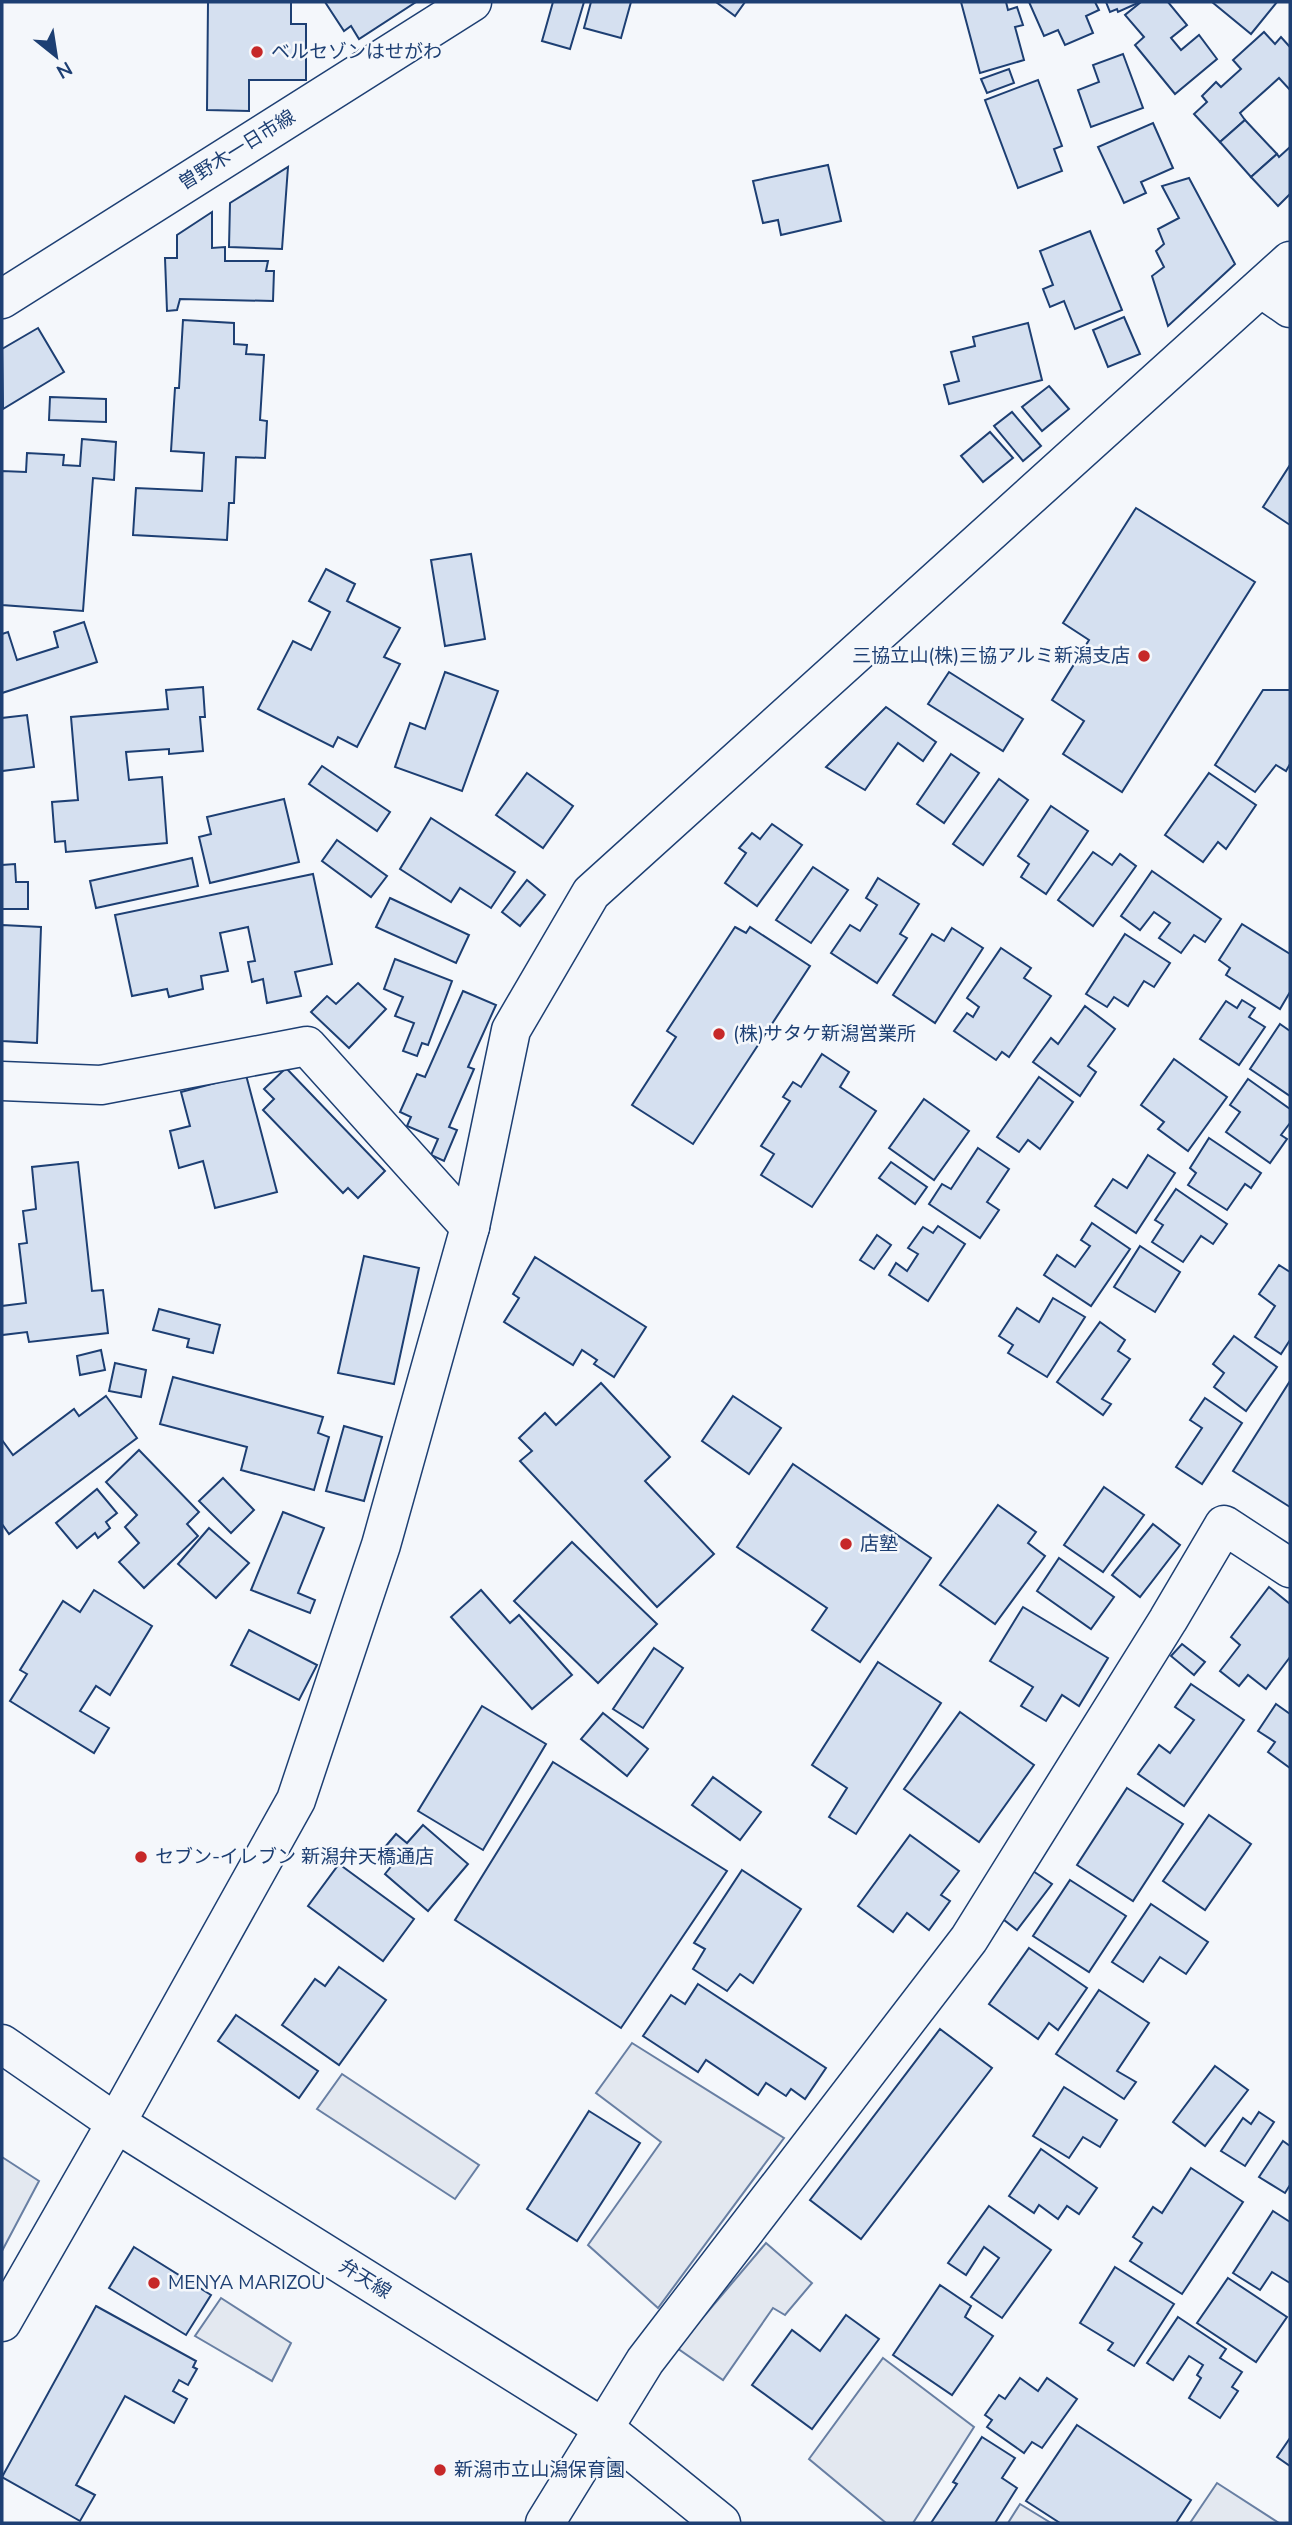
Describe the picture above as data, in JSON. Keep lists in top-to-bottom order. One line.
{"streets":{"street":["曽野木一日市線","弁天線"]},"places":["ベルセゾンはせがわ","三協立山(株)三協アルミ新潟支店","(株)サタケ新潟営業所","店塾","セブン-イレブン 新潟弁天橋通店","MENYA MARIZOU","新潟市立山潟保育園"],"north":"bottom right"}
